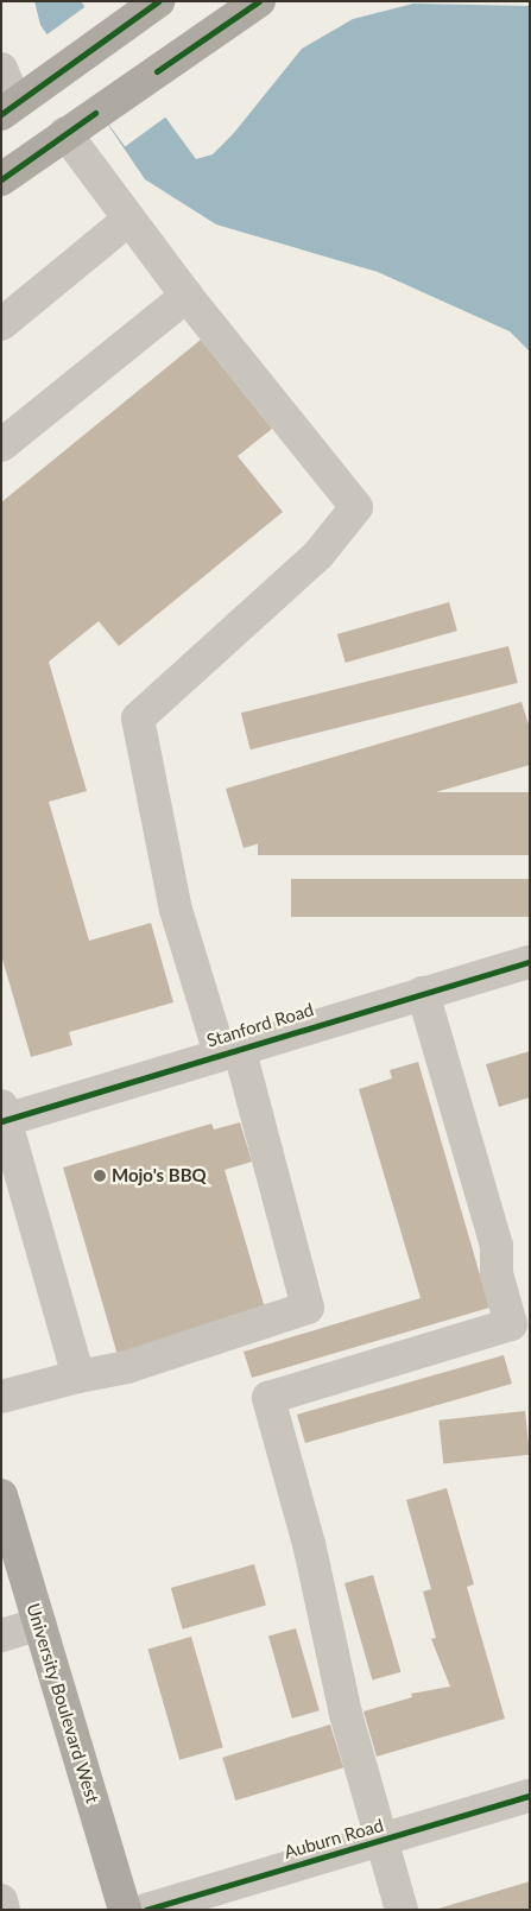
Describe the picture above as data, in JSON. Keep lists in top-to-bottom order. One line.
{"streets":{"main road":["University Boulevard West"],"street":["Stanford Road","Auburn Road"]},"places":["Mojo's BBQ"]}
